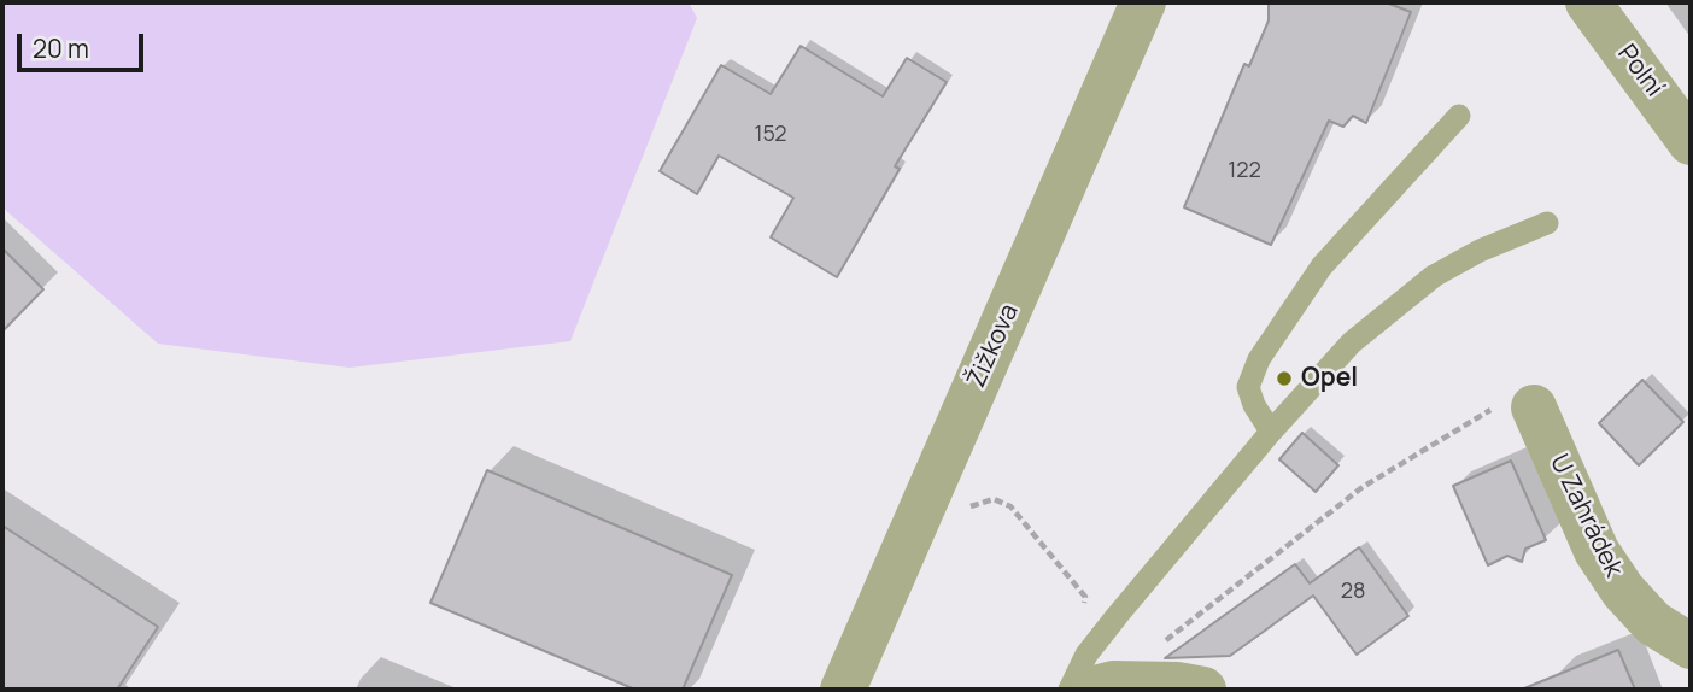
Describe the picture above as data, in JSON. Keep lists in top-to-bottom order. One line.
{"streets":{"street":["Polní","Žižkova","U Zahrádek"]},"places":["Opel"],"house_numbers":["152","122","28"],"scale_bar":"20 m"}
